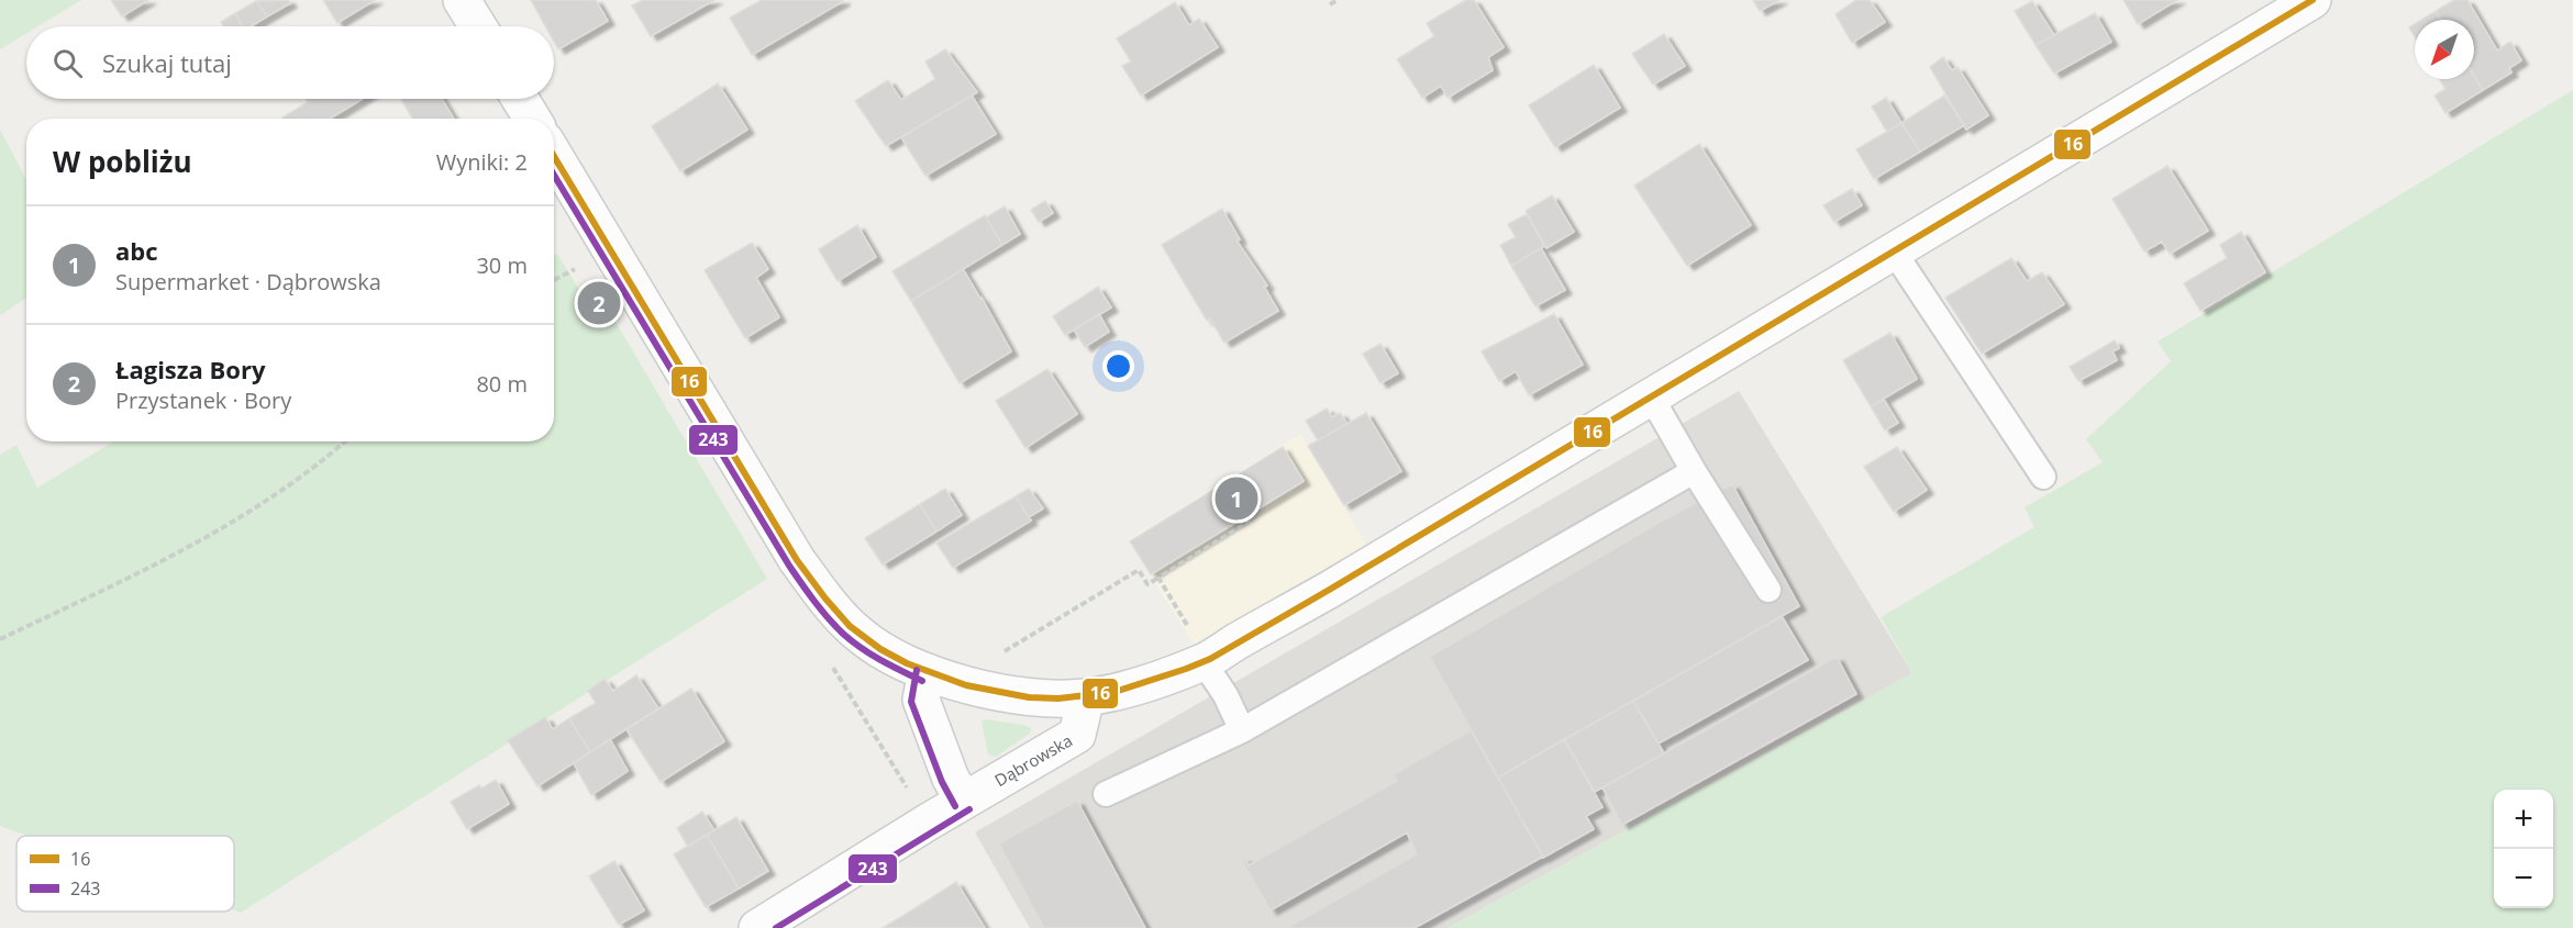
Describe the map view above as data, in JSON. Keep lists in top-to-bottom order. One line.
{"streets":{"street":["Dąbrowska"]},"lines":["transit line 16","transit line 243"],"legend":["16","243"],"north":"bottom left","page":{"search":"Szukaj tutaj","heading":["W pobliżu","Wyniki: 2"],"list":[{"mark":"1","name":"abc","note":"Supermarket · Dąbrowska","value":"30 m"},{"mark":"2","name":"Łagisza Bory","note":"Przystanek · Bory","value":"80 m"}],"pins":["2","1"],"map_buttons":["+","−"]}}
